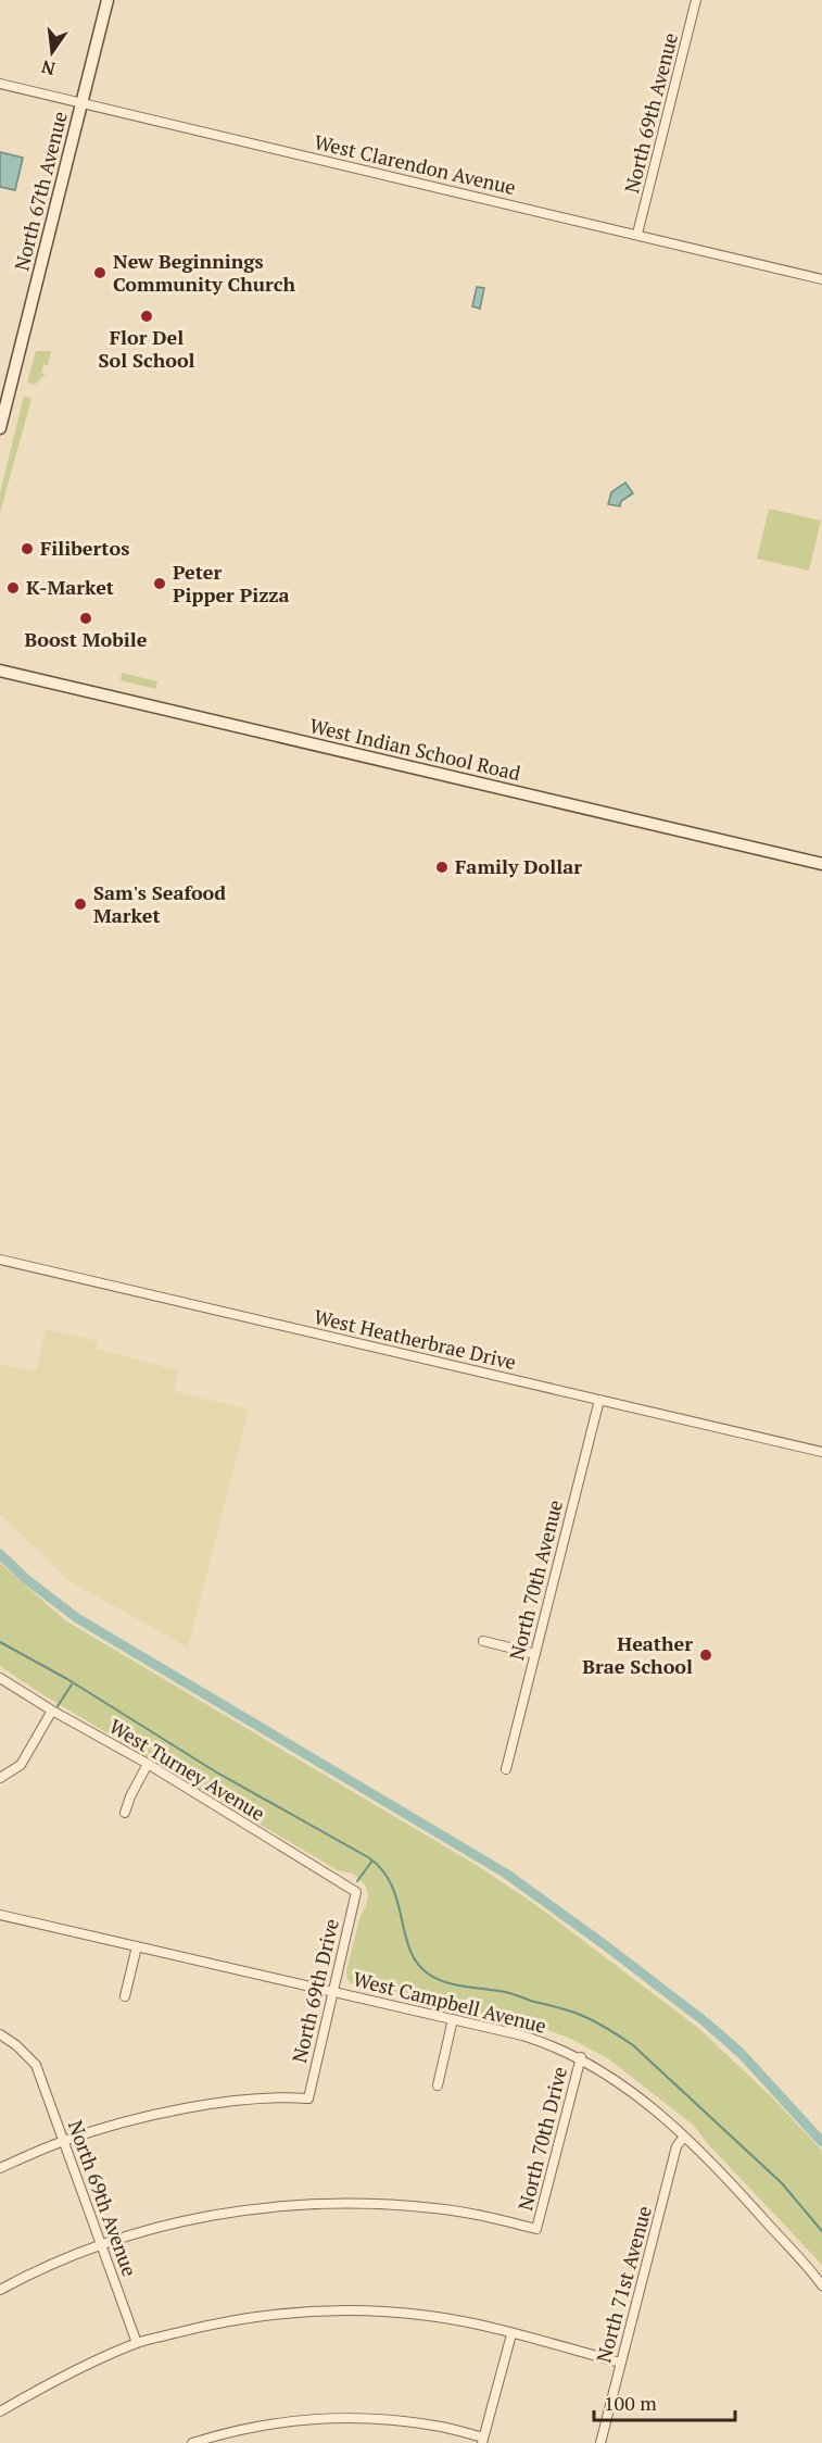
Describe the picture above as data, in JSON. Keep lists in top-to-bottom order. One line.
{"streets":{"main road":["North 67th Avenue","West Indian School Road"],"street":["North 69th Avenue","West Clarendon Avenue","West Heatherbrae Drive","North 70th Avenue","West Turney Avenue","North 69th Drive","West Campbell Avenue","North 70th Drive","North 71st Avenue"]},"crossings":[["North 69th Avenue","West Clarendon Avenue"],["North 69th Avenue","North 69th Drive"],["North 69th Avenue","North 70th Drive"],["West Clarendon Avenue","North 67th Avenue"],["West Heatherbrae Drive","North 70th Avenue"],["West Turney Avenue","North 69th Drive"],["North 69th Drive","West Campbell Avenue"],["West Campbell Avenue","North 70th Drive"],["West Campbell Avenue","North 71st Avenue"]],"places":["New Beginnings Community Church","Flor Del Sol School","Filibertos","Peter Pipper Pizza","K-Market","Boost Mobile","Family Dollar","Sam's Seafood Market","Heather Brae School"],"scale_bar":"100 m","north":"bottom"}
